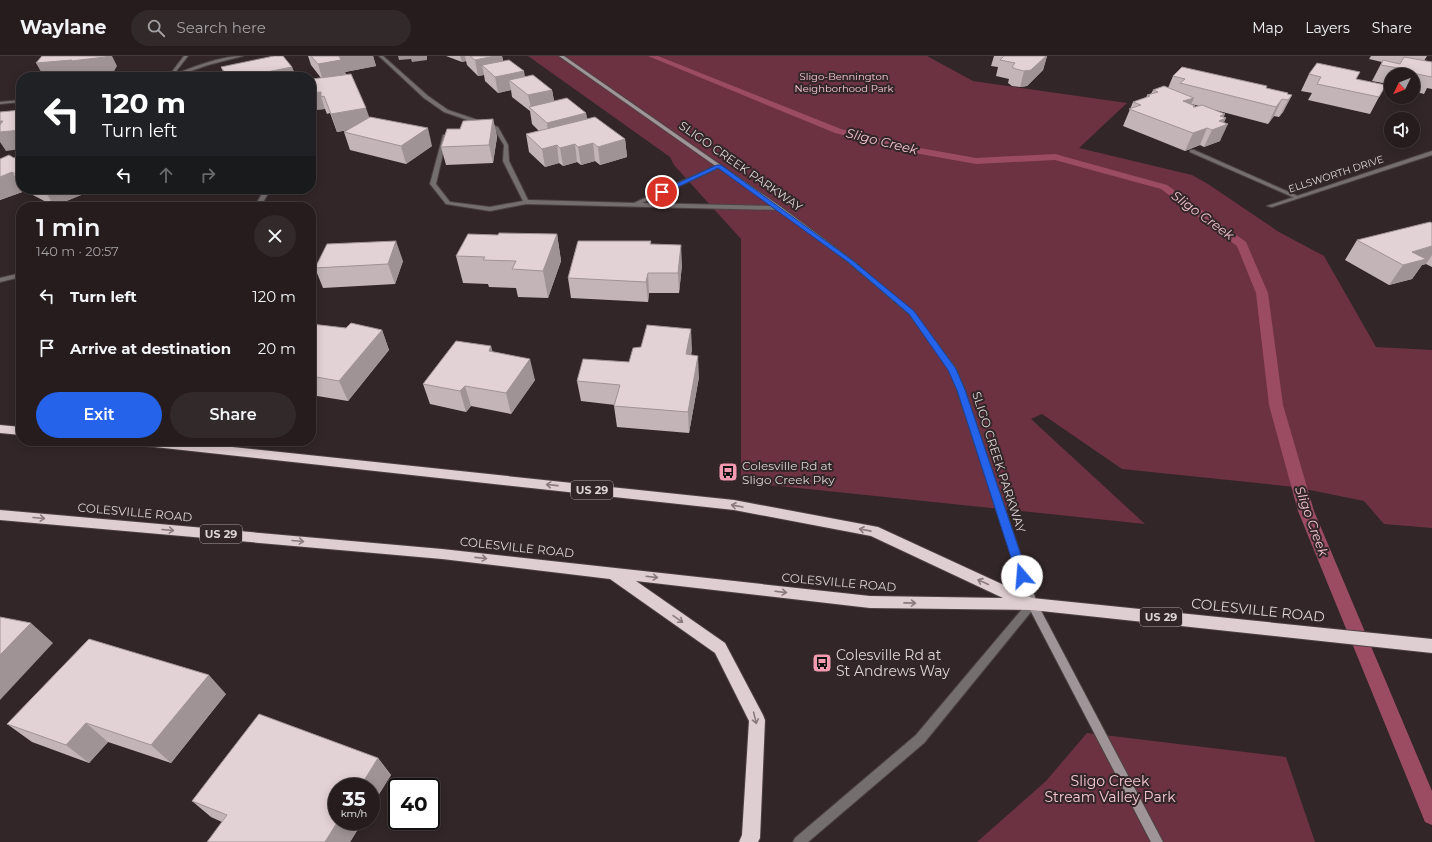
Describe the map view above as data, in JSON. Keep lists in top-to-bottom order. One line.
{"streets":{"highway":["US 29","COLESVILLE ROAD"],"street":["SLIGO CREEK PARKWAY","ELLSWORTH DRIVE"]},"crossings":[["SLIGO CREEK PARKWAY","COLESVILLE ROAD"]],"water":["Sligo Creek"],"parks":["Sligo-Bennington Neighborhood Park","Sligo Creek Stream Valley Park"],"places":{"bus stop":["Colesville Rd at Sligo Creek Pky","Colesville Rd at St Andrews Way"]},"north":"bottom left","page":{"header":"Waylane","search":"Search here","nav":["Map","Layers","Share"],"turn":["120 m","Turn left"],"heading":["1 min","140 m · 20:57"],"list":[{"name":"Turn left","value":"120 m"},{"name":"Arrive at destination","value":"20 m"}],"buttons":["Exit","Share"],"speed":"35 km/h","limit":"40"}}
